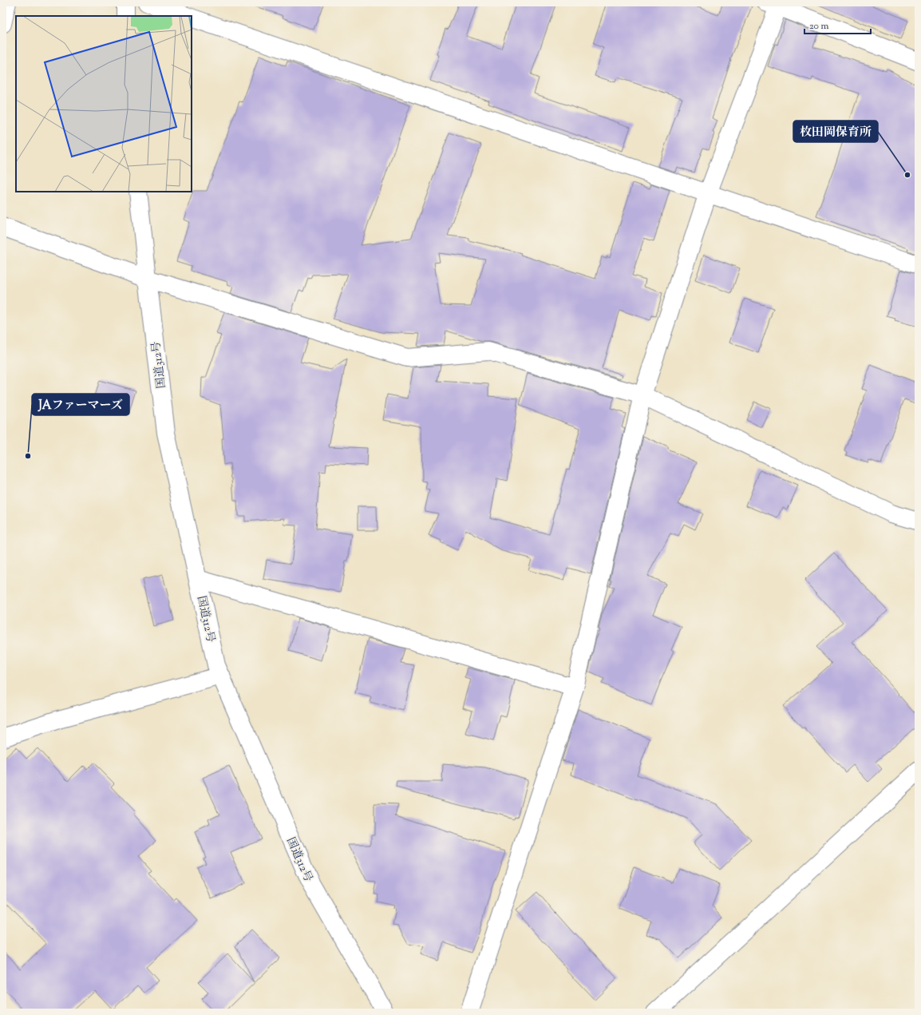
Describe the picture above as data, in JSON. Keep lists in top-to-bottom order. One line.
{"streets":{"main road":["国道312号"]},"places":["枚田岡保育所","JAファーマーズ"],"scale_bar":"20 m"}
